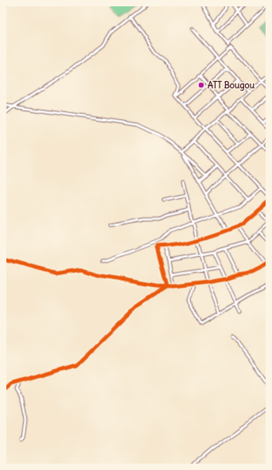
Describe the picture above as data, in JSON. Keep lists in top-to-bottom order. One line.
{"places":["ATT Bougou"]}
